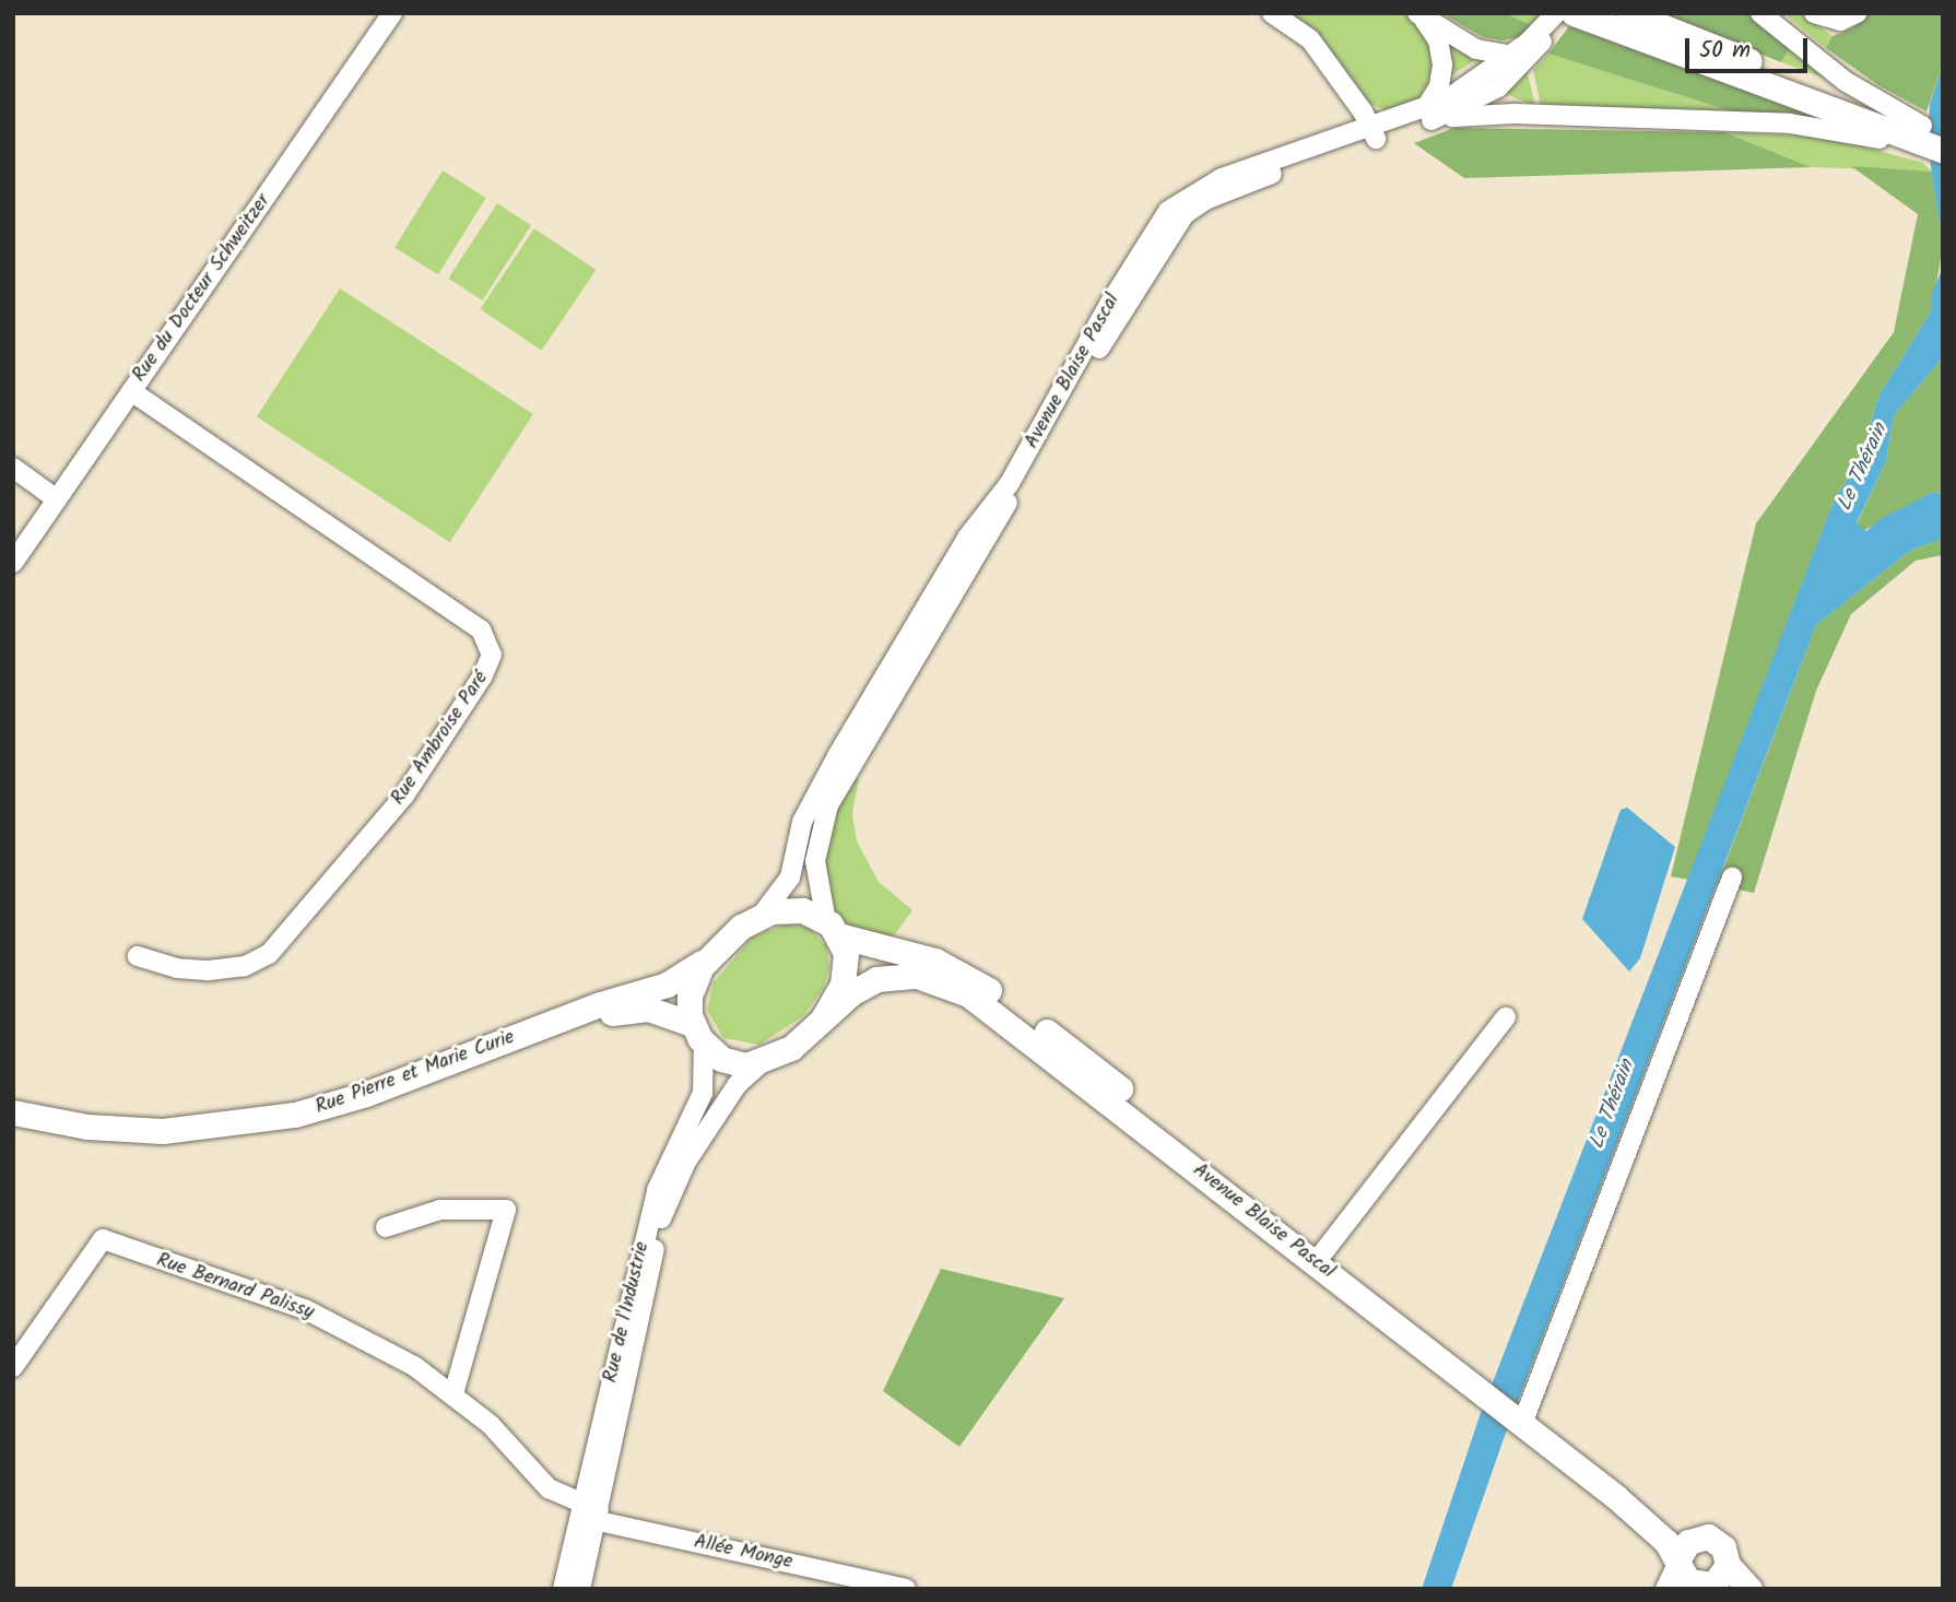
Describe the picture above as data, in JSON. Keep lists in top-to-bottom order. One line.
{"streets":{"main road":["Avenue Blaise Pascal","Rue Pierre et Marie Curie"],"street":["Rue du Docteur Schweitzer","Rue Ambroise Paré","Rue Bernard Palissy","Rue de l'Industrie","Allée Monge"]},"crossings":[["Rue du Docteur Schweitzer","Rue Ambroise Paré"],["Avenue Blaise Pascal","Rue Pierre et Marie Curie"],["Avenue Blaise Pascal","Rue de l'Industrie"],["Rue Pierre et Marie Curie","Rue de l'Industrie"],["Rue Bernard Palissy","Rue de l'Industrie"],["Rue Bernard Palissy","Allée Monge"],["Rue de l'Industrie","Allée Monge"]],"water":["Le Thérain"],"scale_bar":"50 m"}
